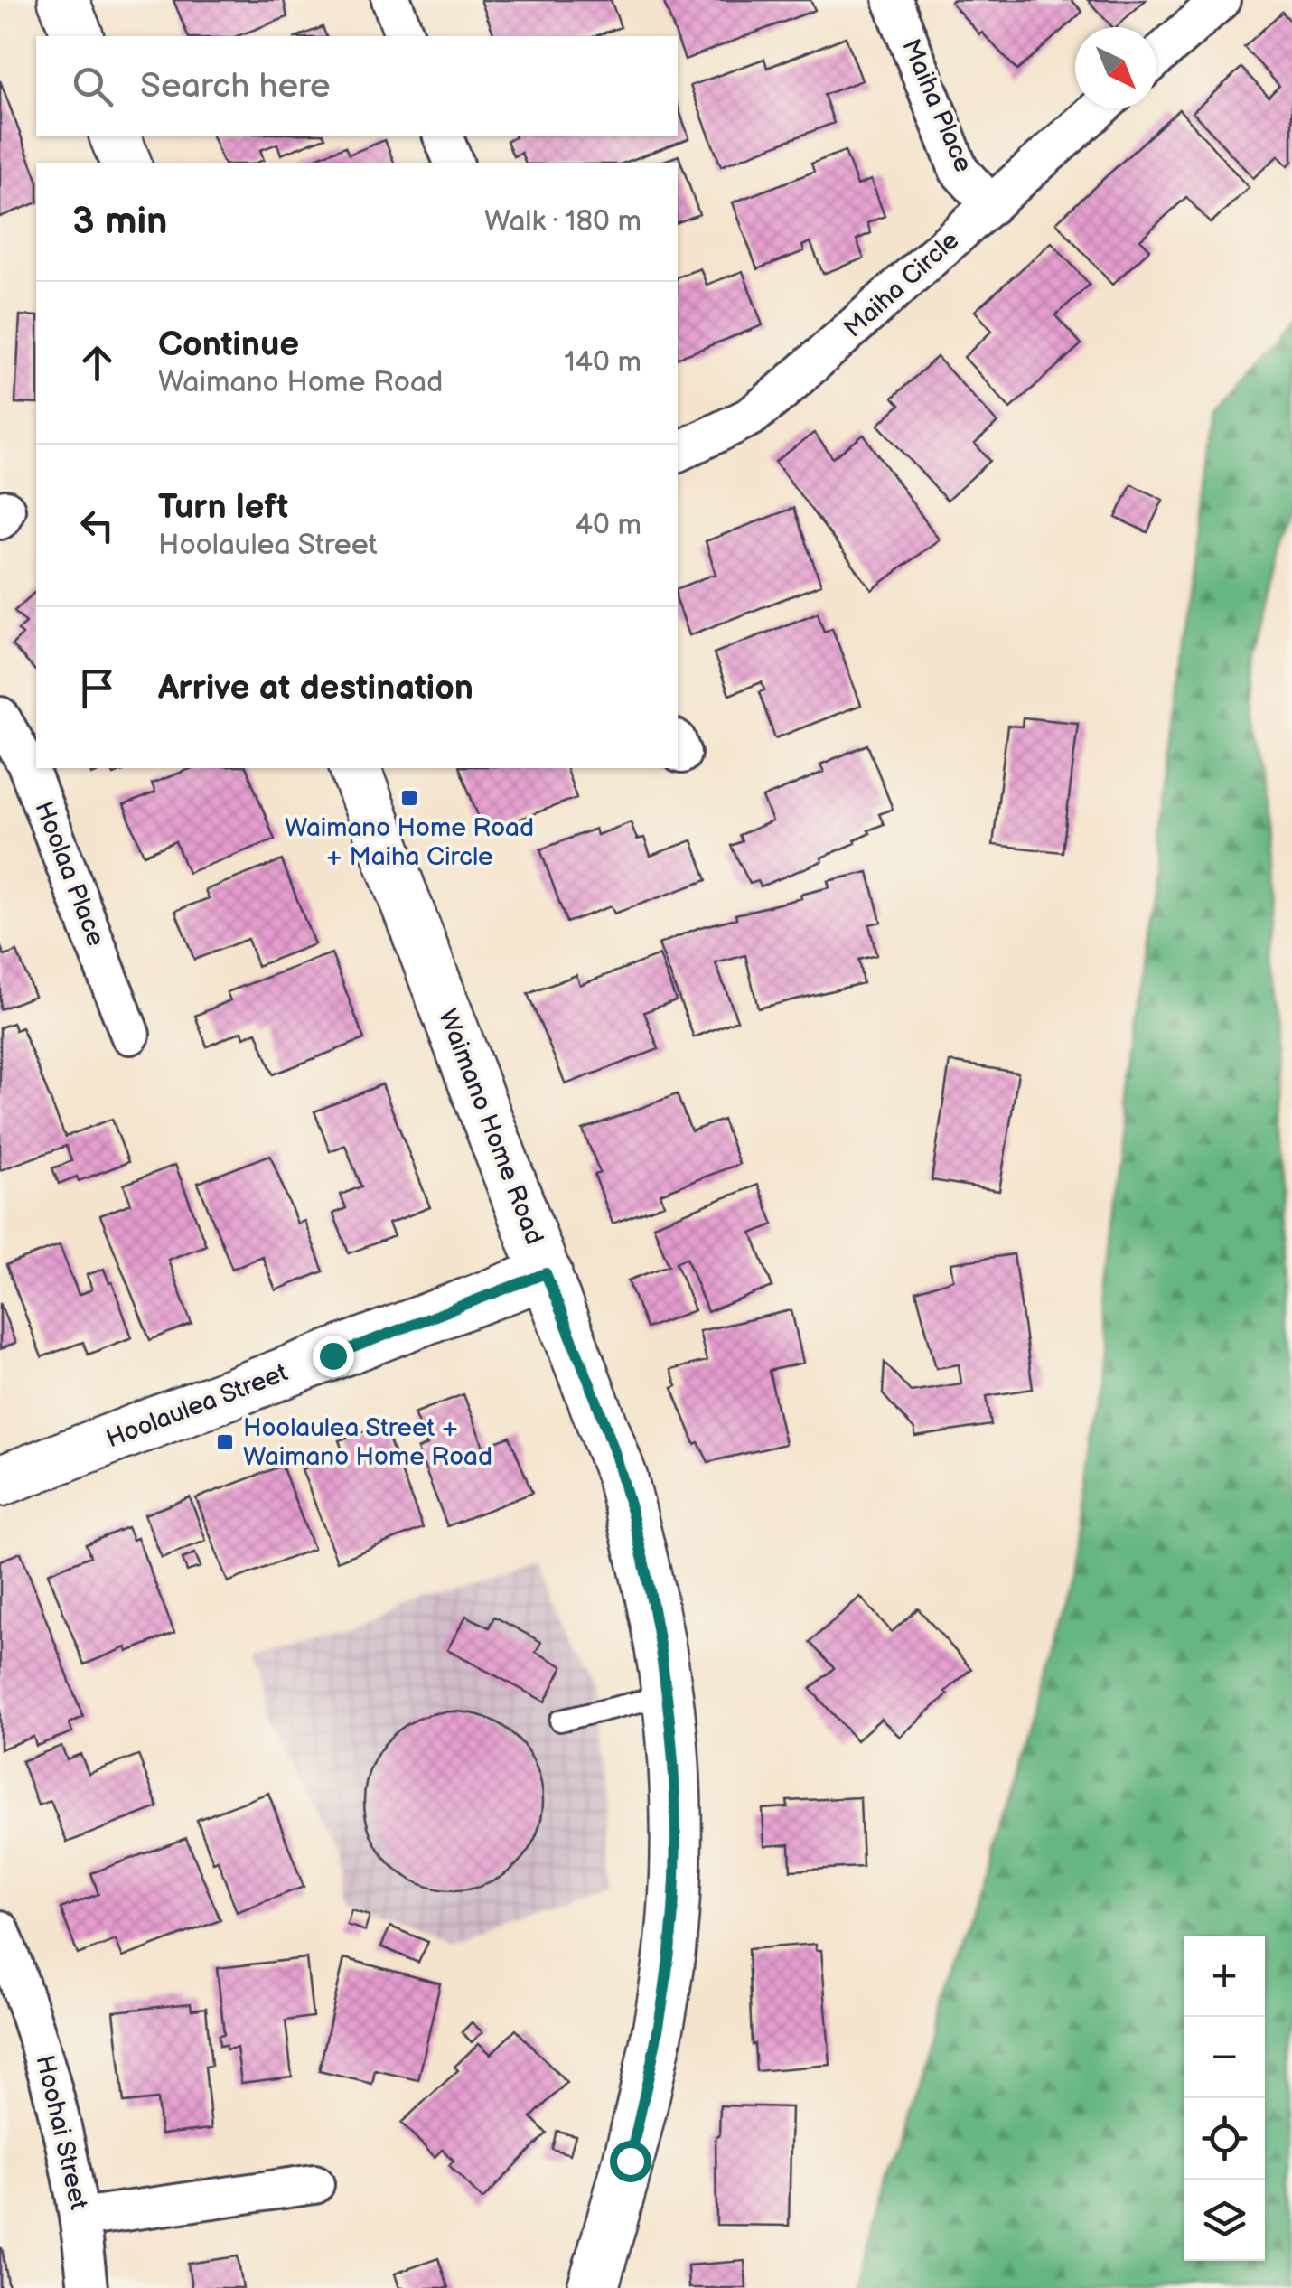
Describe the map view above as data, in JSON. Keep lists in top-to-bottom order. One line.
{"streets":{"street":["Maiha Place","Maiha Circle","Hoolaa Place","Waimano Home Road","Hoolaulea Street","Hoohai Street"]},"crossings":[["Maiha Place","Maiha Circle"],["Waimano Home Road","Hoolaulea Street"]],"places":{"transit":["Waimano Home Road + Maiha Circle","Hoolaulea Street + Waimano Home Road"]},"north":"bottom right","page":{"search":"Search here","heading":["3 min","Walk · 180 m"],"list":[["Continue","Waimano Home Road","140 m"],["Turn left","Hoolaulea Street","40 m"],"Arrive at destination"],"map_buttons":["+","−"]}}
